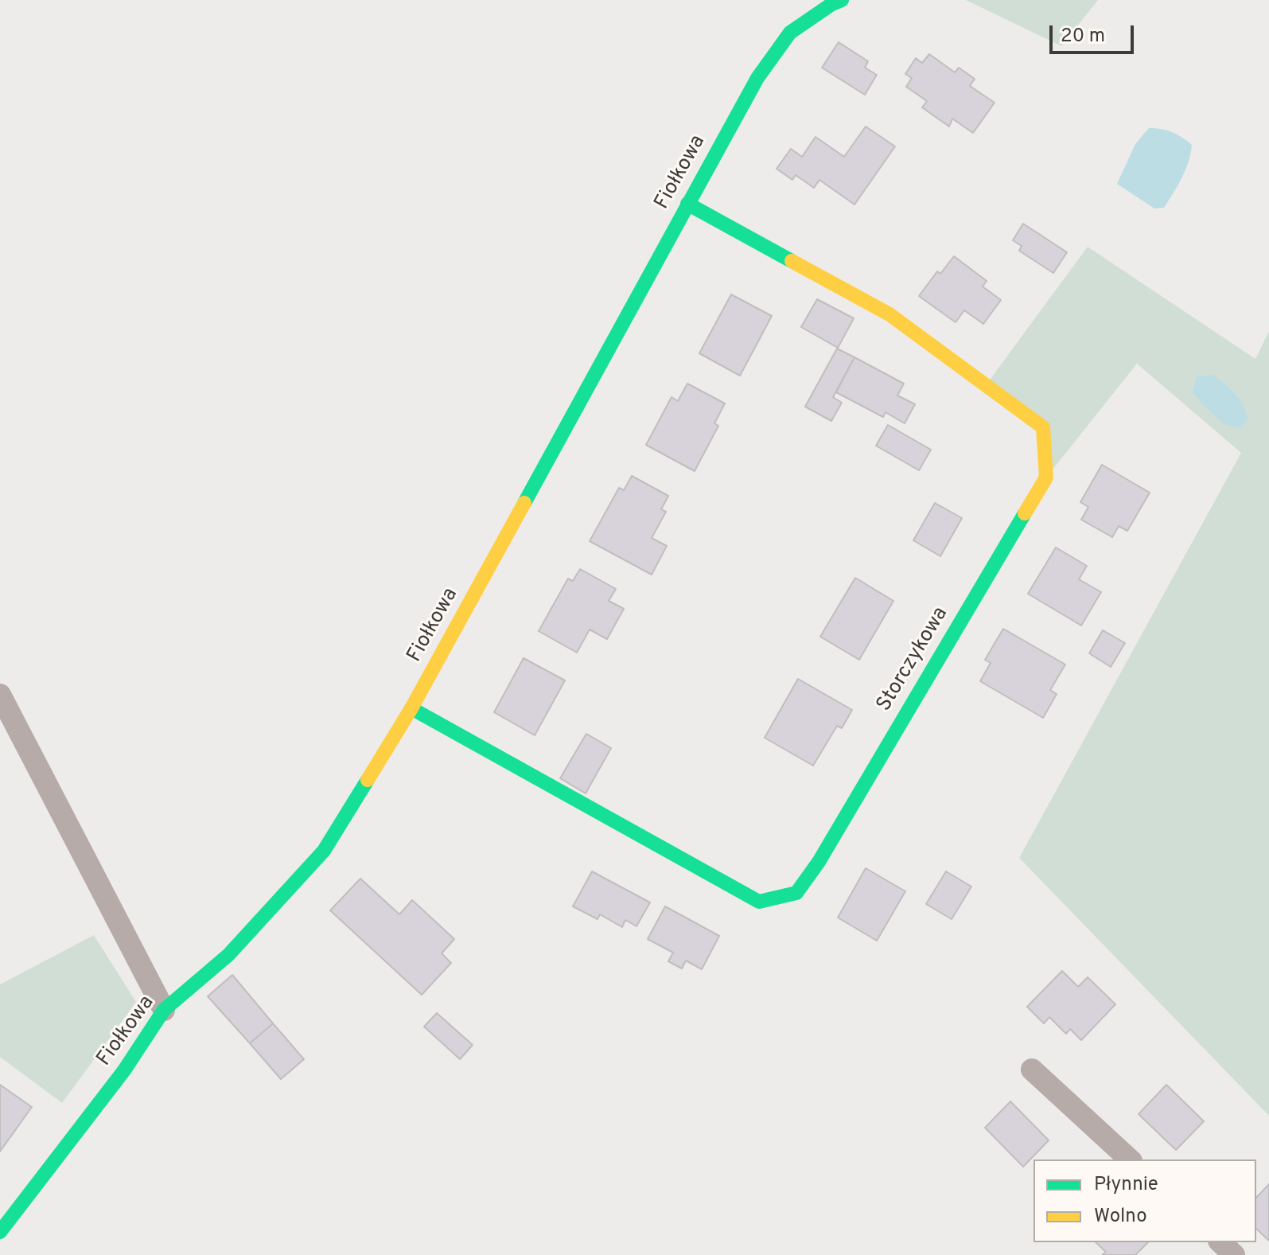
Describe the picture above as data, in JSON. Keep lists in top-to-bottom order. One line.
{"streets":{"street":["Fiołkowa","Storczykowa"]},"crossings":[["Fiołkowa","Storczykowa"]],"legend":["Płynnie","Wolno"],"scale_bar":"20 m"}
